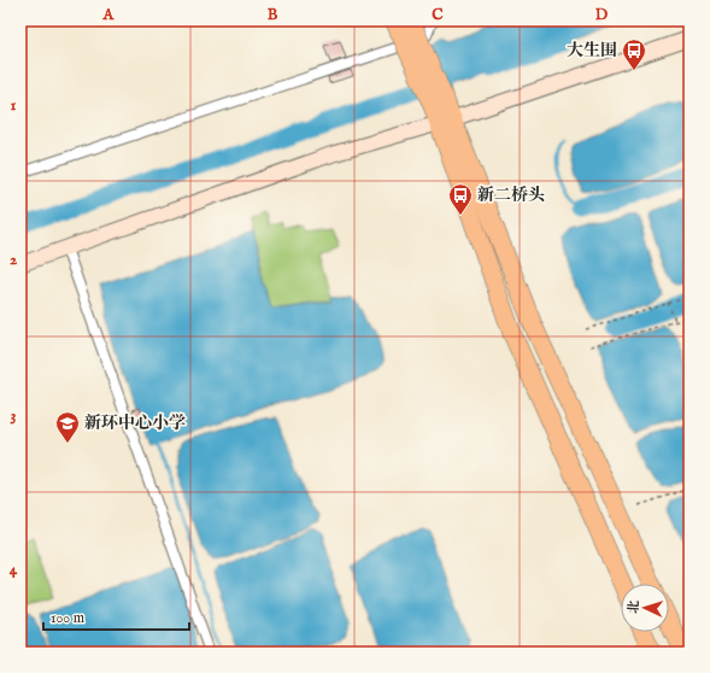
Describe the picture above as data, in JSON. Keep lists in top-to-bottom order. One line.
{"places":{"bus stop":["大生围","新二桥头"],"school or university":["新环中心小学"]},"scale_bar":"100 m","north":"left","grid":{"columns":["A","B","C","D"],"rows":["1","2","3","4"]}}
